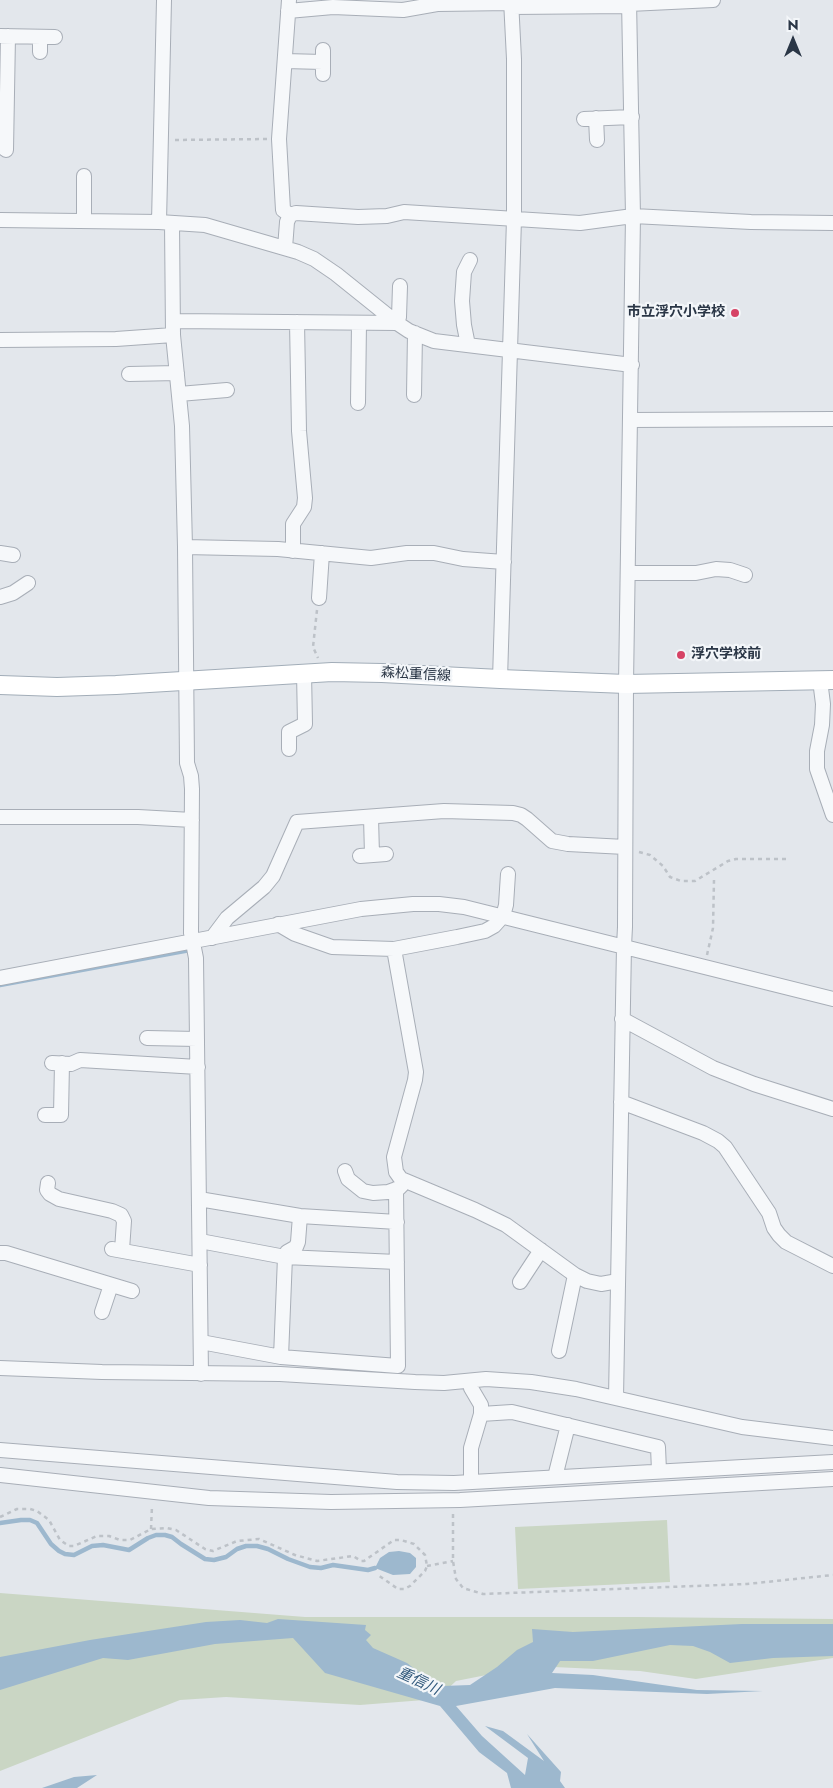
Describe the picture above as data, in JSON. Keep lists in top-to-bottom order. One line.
{"streets":{"main road":["森松重信線"]},"water":["重信川"],"places":["市立浮穴小学校","浮穴学校前"],"north":"top"}
